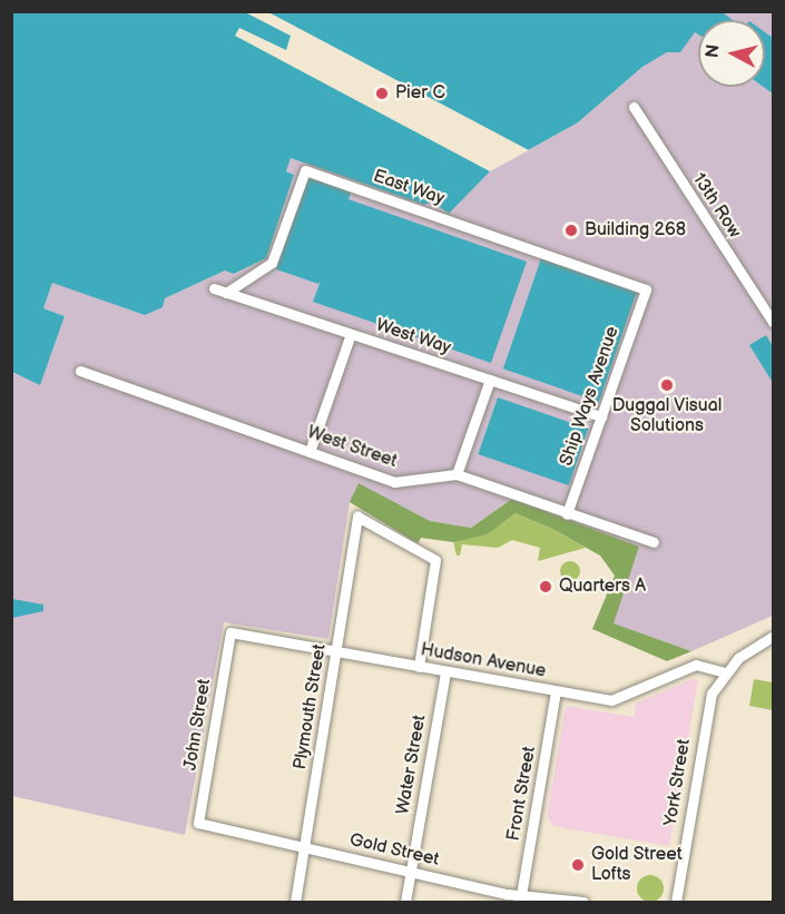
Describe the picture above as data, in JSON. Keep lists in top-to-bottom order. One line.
{"streets":{"street":["East Way","13th Row","West Way","Ship Ways Avenue","West Street","Hudson Avenue","Plymouth Street","John Street","Water Street","York Street","Front Street","Gold Street"]},"crossings":[["East Way","West Way"],["East Way","Ship Ways Avenue"],["West Way","Ship Ways Avenue"],["Ship Ways Avenue","West Street"],["Hudson Avenue","Plymouth Street"],["Hudson Avenue","John Street"],["Hudson Avenue","Water Street"],["Hudson Avenue","York Street"],["Hudson Avenue","Front Street"],["Plymouth Street","Gold Street"],["John Street","Gold Street"],["Water Street","Gold Street"],["Front Street","Gold Street"]],"places":["Pier C","Building 268","Duggal Visual Solutions","Quarters A","Gold Street Lofts"],"north":"left"}
